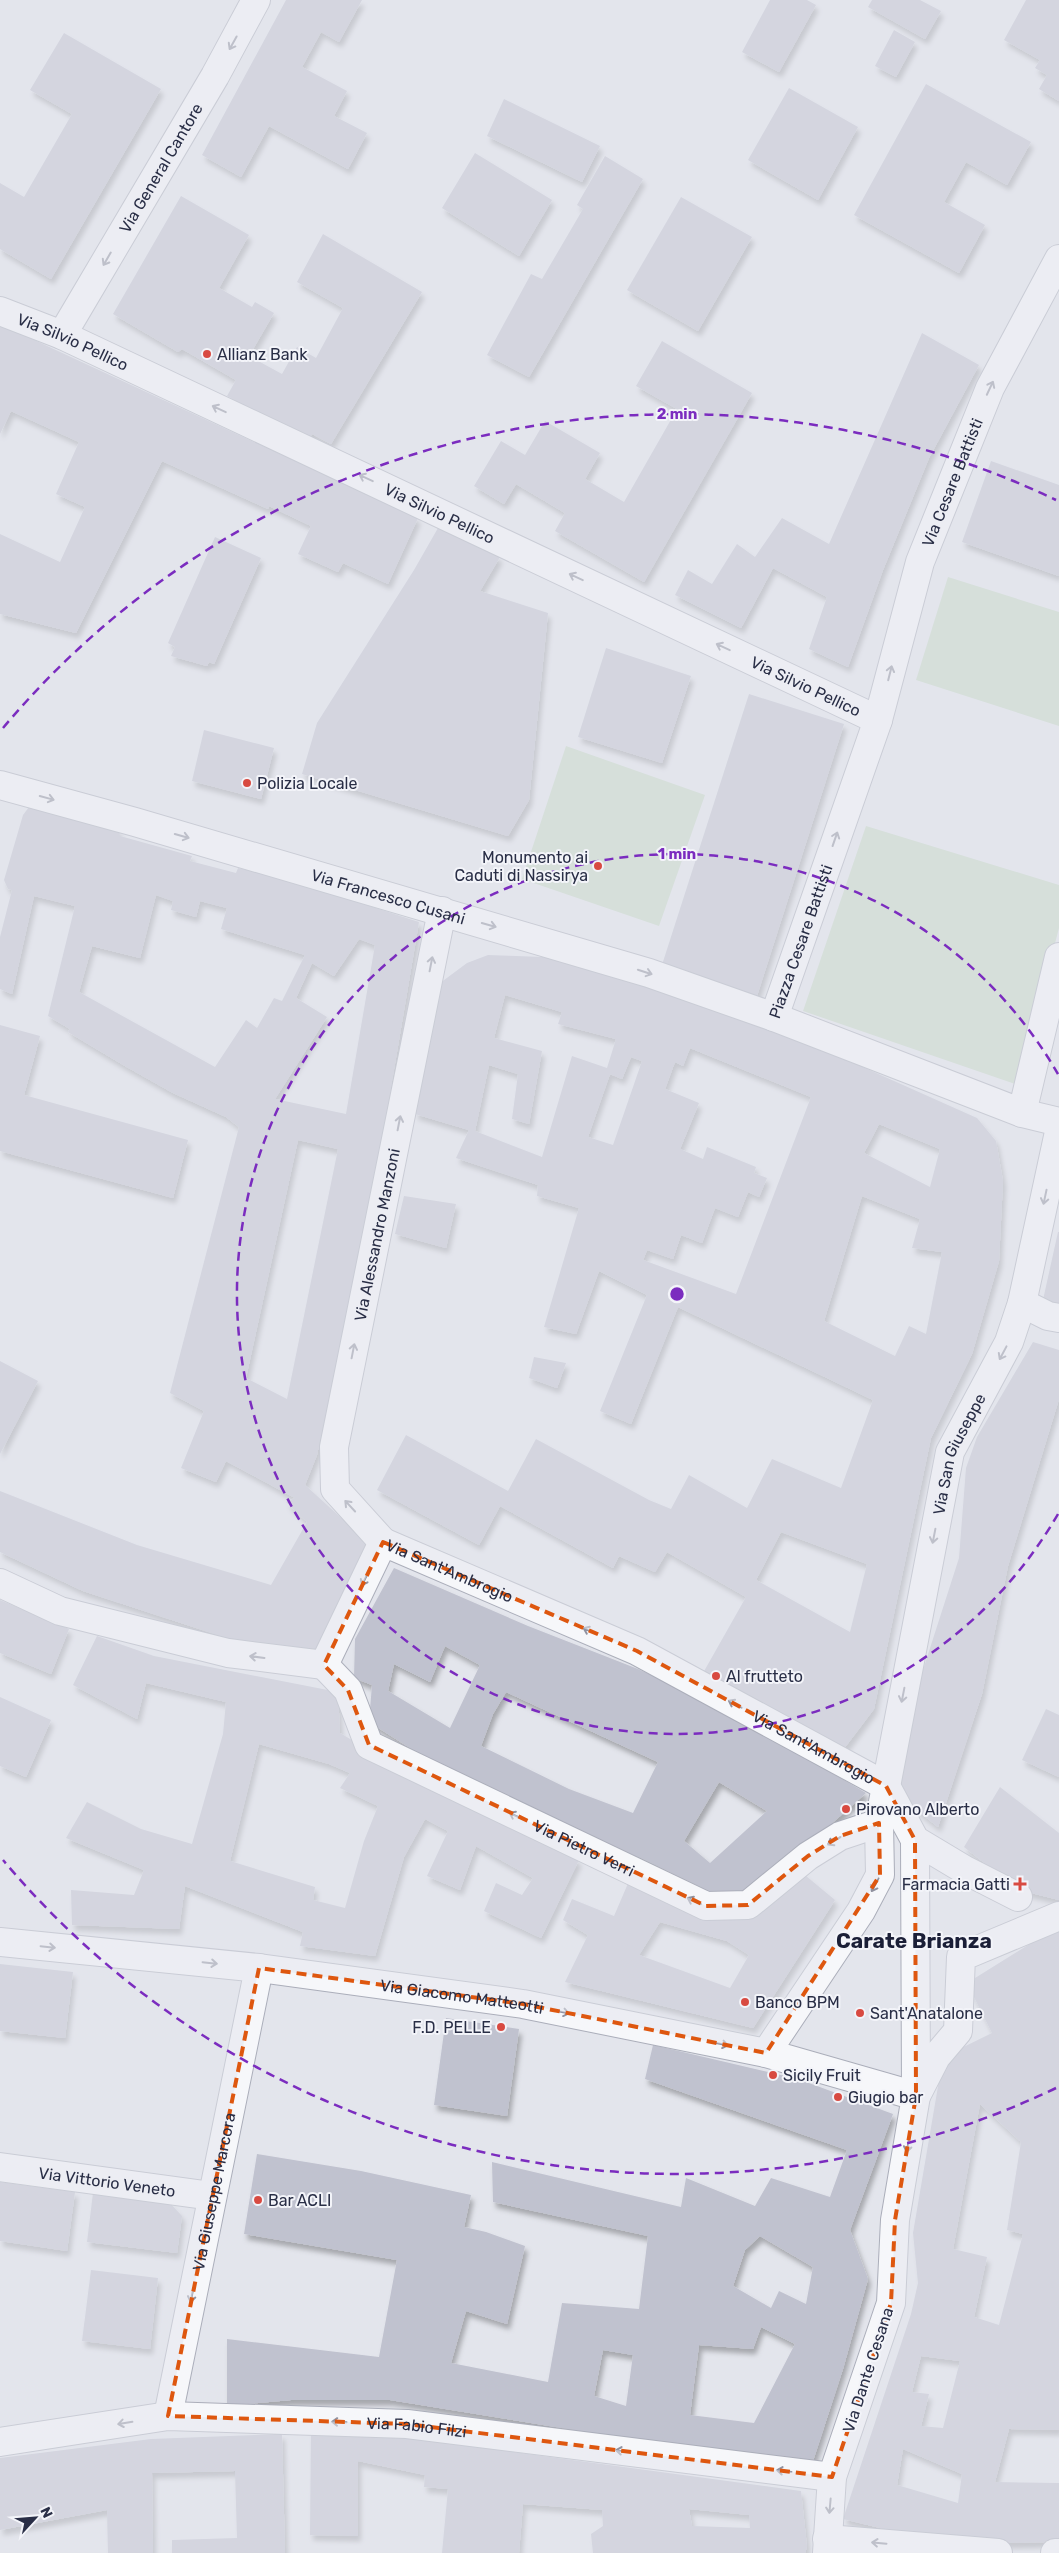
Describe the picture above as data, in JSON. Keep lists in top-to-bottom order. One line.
{"streets":{"street":["Via General Cantore","Via Silvio Pellico","Via Cesare Battisti","Via Francesco Cusani","Piazza Cesare Battisti","Via Alessandro Manzoni","Via San Giuseppe","Via Sant'Ambrogio","Via Pietro Verri","Via Giacomo Matteotti","Via Vittorio Veneto","Via Giuseppe Marcora","Via Dante Cesana","Via Fabio Filzi"]},"crossings":[["Via General Cantore","Via Silvio Pellico"],["Via Silvio Pellico","Via Cesare Battisti"],["Via Silvio Pellico","Piazza Cesare Battisti"],["Via Cesare Battisti","Piazza Cesare Battisti"],["Via Francesco Cusani","Piazza Cesare Battisti"],["Via Francesco Cusani","Via Alessandro Manzoni"],["Via Alessandro Manzoni","Via Sant'Ambrogio"],["Via San Giuseppe","Via Sant'Ambrogio"],["Via San Giuseppe","Via Pietro Verri"],["Via San Giuseppe","Via Giacomo Matteotti"],["Via Sant'Ambrogio","Via Pietro Verri"],["Via Giacomo Matteotti","Via Giuseppe Marcora"],["Via Giacomo Matteotti","Via Dante Cesana"],["Via Vittorio Veneto","Via Giuseppe Marcora"],["Via Giuseppe Marcora","Via Fabio Filzi"],["Via Dante Cesana","Via Fabio Filzi"]],"one_way":["Via General Cantore","Via Silvio Pellico","Via Cesare Battisti","Via Francesco Cusani","Piazza Cesare Battisti","Via Alessandro Manzoni","Via San Giuseppe","Via Sant'Ambrogio","Via Pietro Verri","Via Giacomo Matteotti","Via Giuseppe Marcora","Via Dante Cesana","Via Fabio Filzi"],"districts":["Carate Brianza"],"places":{"other":["Allianz Bank","Polizia Locale","Monumento ai Caduti di Nassirya","Al frutteto","Pirovano Alberto","Banco BPM","Sant'Anatalone","F.D. PELLE","Sicily Fruit","Giugio bar","Bar ACLI"],"health":["Farmacia Gatti"]},"north":"top right","rings":["2 min","1 min"]}
